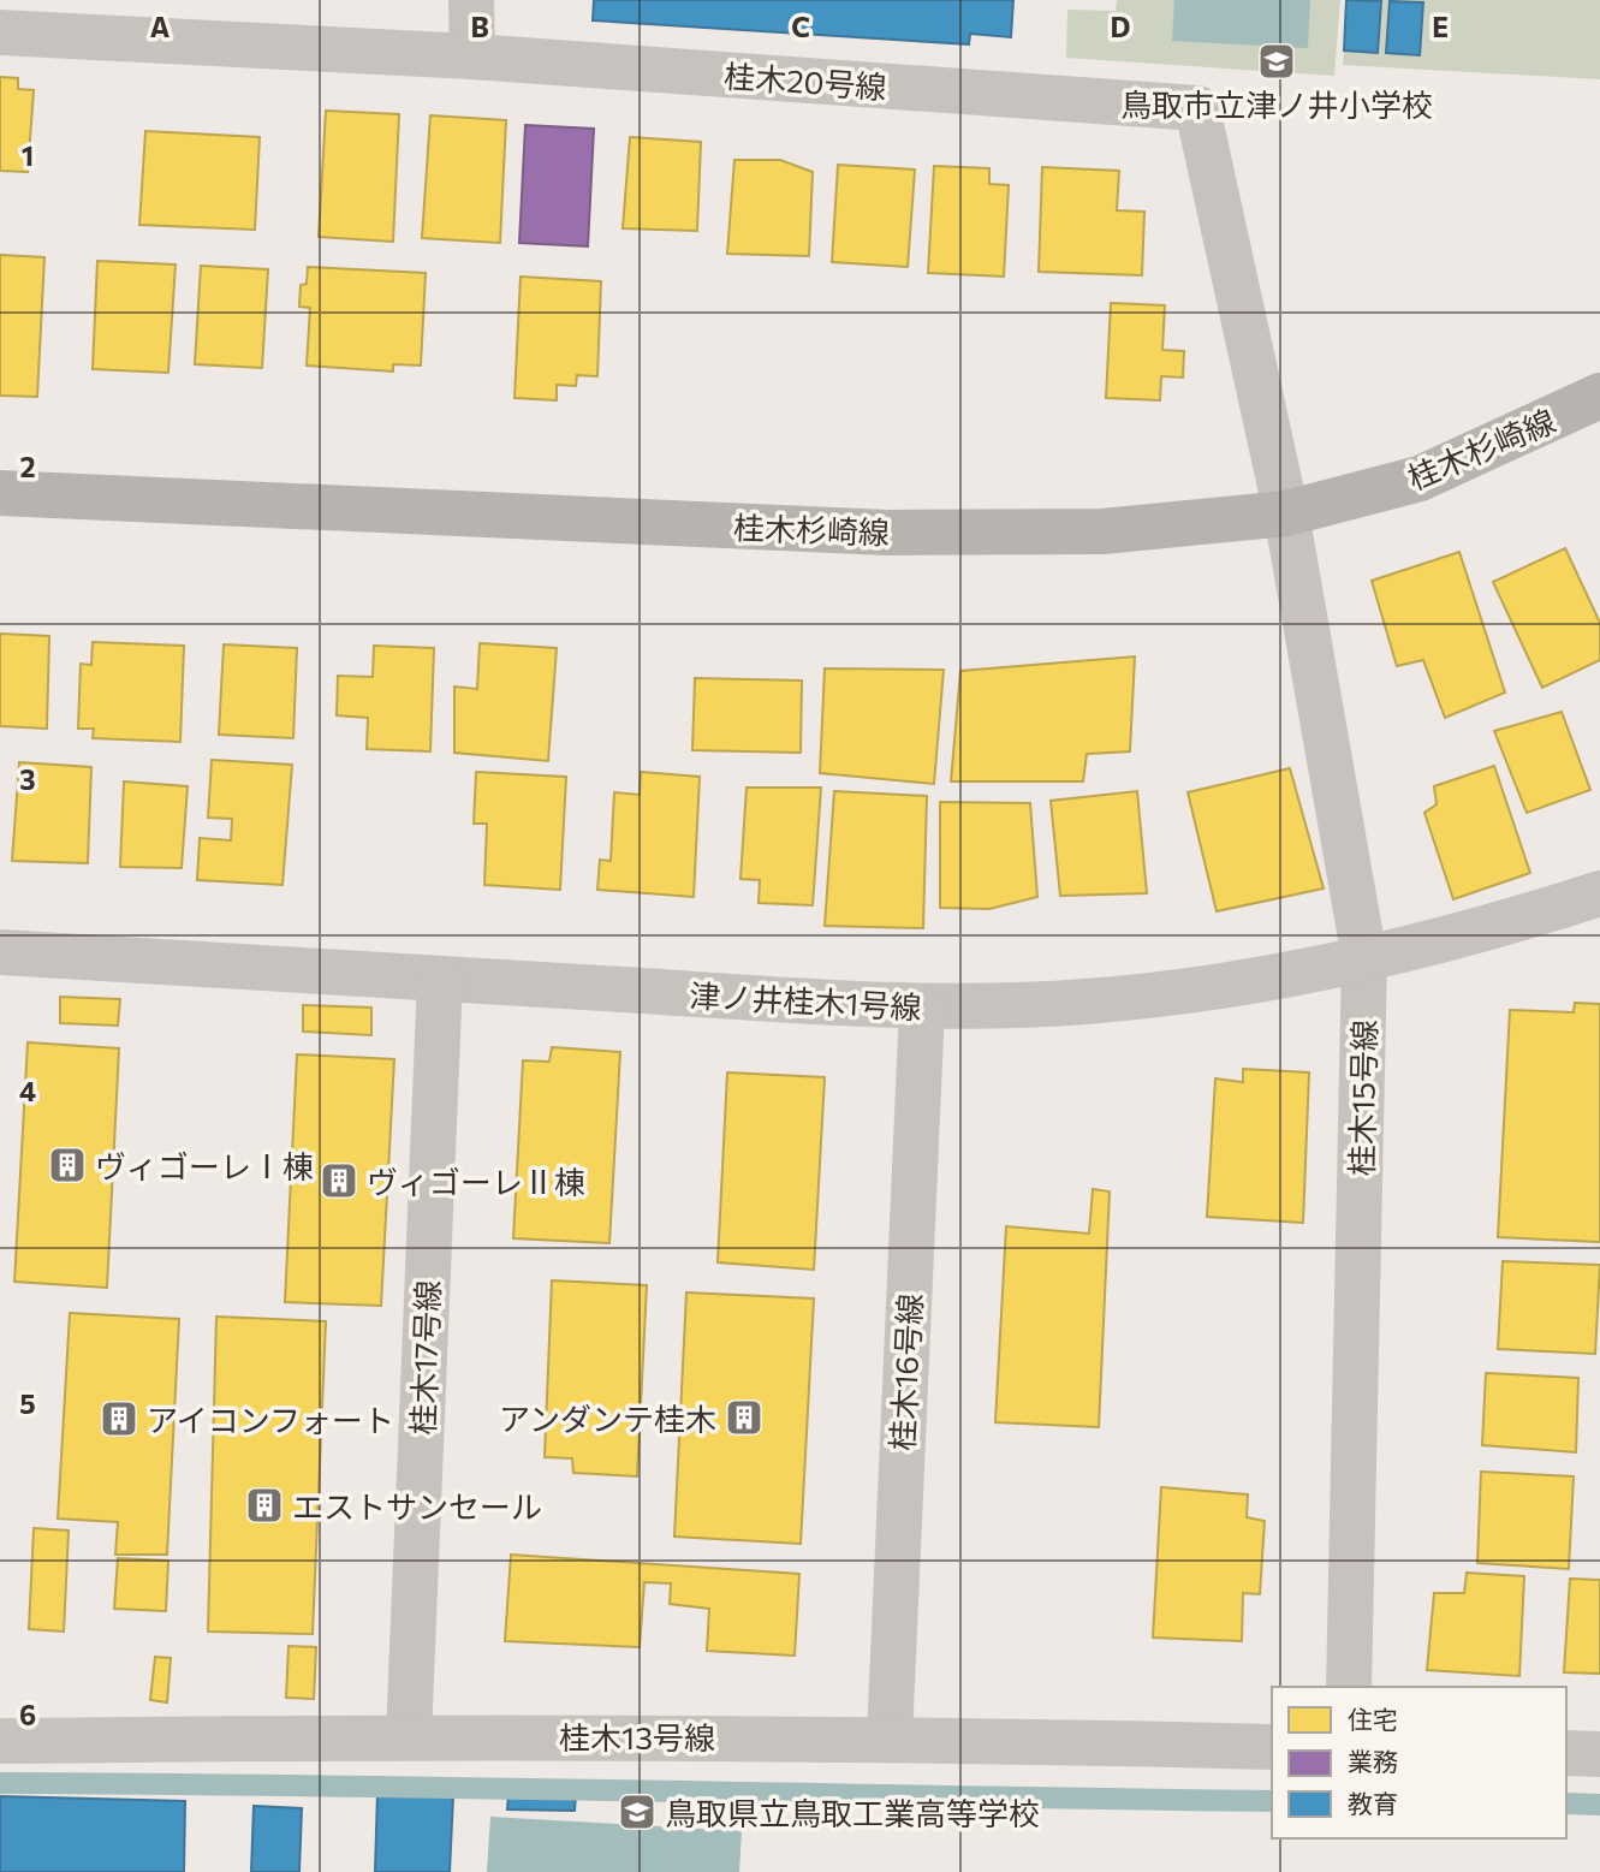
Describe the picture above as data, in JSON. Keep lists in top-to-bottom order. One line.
{"streets":{"street":["桂木20号線","桂木杉崎線","津ノ井桂木1号線","桂木15号線","桂木17号線","桂木16号線","桂木13号線"]},"crossings":[["桂木20号線","桂木杉崎線"],["桂木20号線","桂木15号線"],["桂木杉崎線","桂木15号線"],["津ノ井桂木1号線","桂木15号線"],["津ノ井桂木1号線","桂木17号線"],["津ノ井桂木1号線","桂木16号線"],["桂木17号線","桂木13号線"],["桂木16号線","桂木13号線"]],"places":{"school or university":["鳥取市立津ノ井小学校","鳥取県立鳥取工業高等学校"],"building":["ヴィゴーレⅠ棟","ヴィゴーレⅡ棟","アンダンテ桂木","アイコンフォート","エストサンセール"]},"legend":["住宅","業務","教育"],"grid":{"columns":["A","B","C","D","E"],"rows":["1","2","3","4","5","6"]}}
